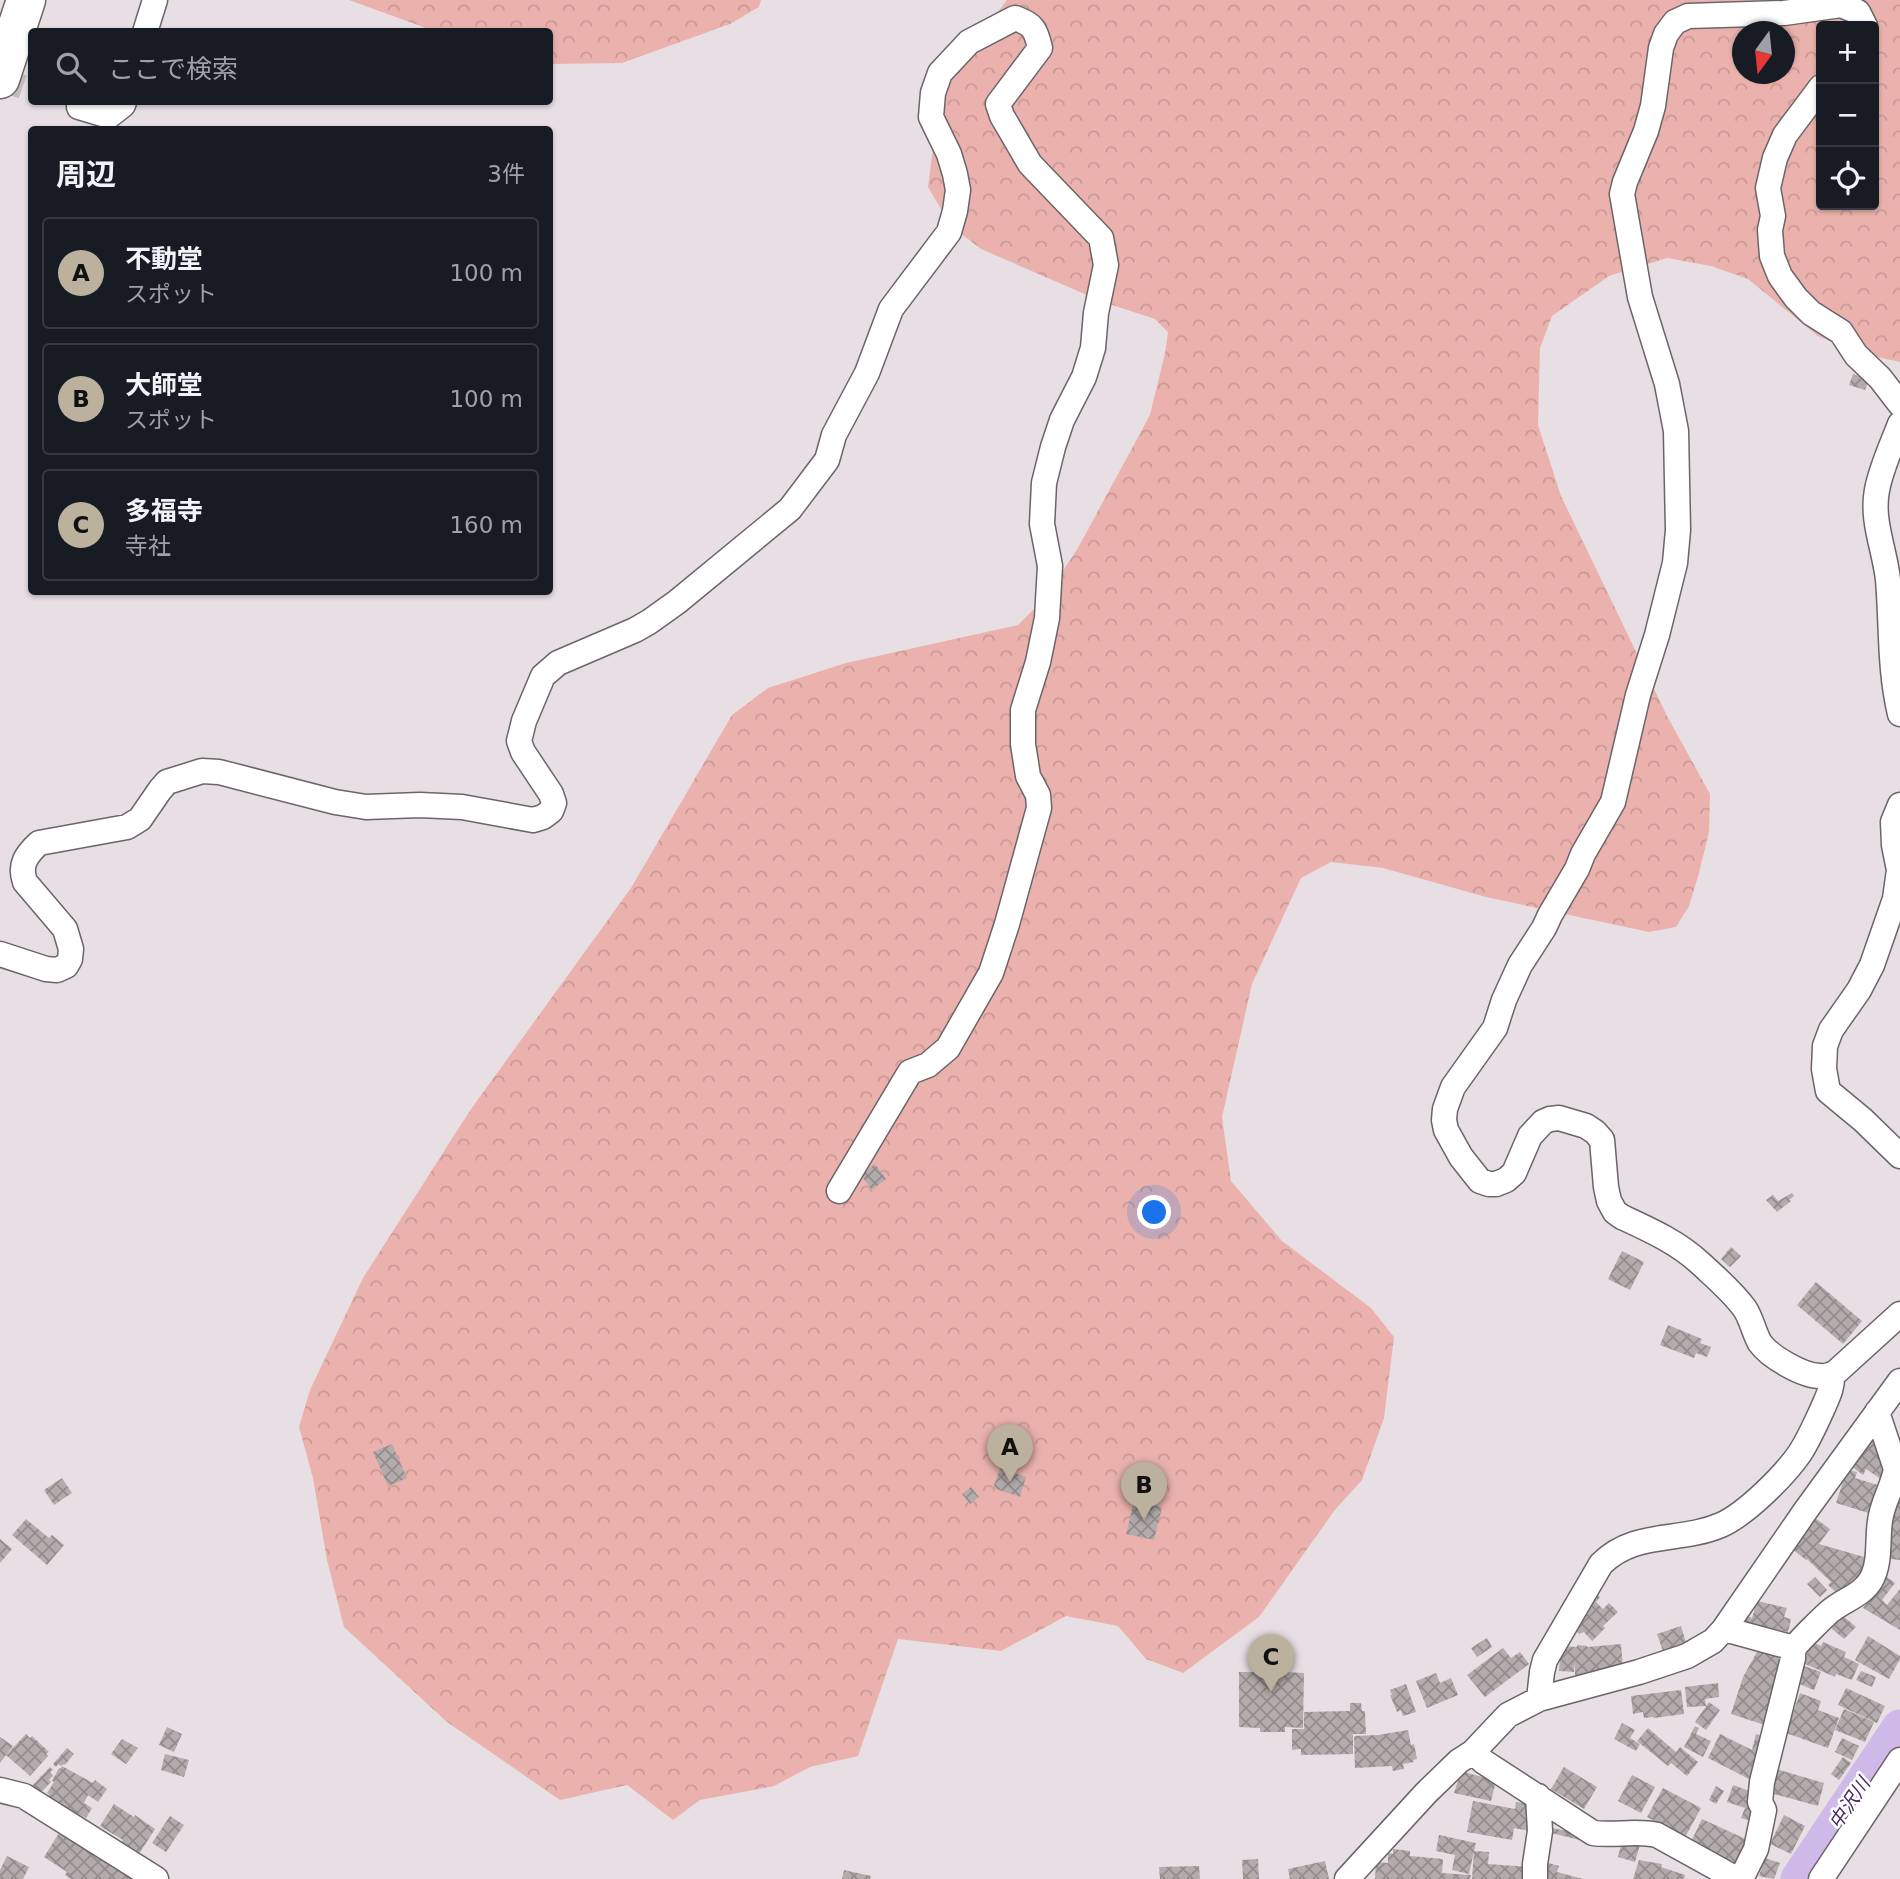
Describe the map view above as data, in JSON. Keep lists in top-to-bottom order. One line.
{"water":["中沢川"],"north":"bottom","page":{"map_buttons":["+","−"],"search":"ここで検索","heading":["周辺","3件"],"list":[{"mark":"A","name":"不動堂","note":"スポット","value":"100 m"},{"mark":"B","name":"大師堂","note":"スポット","value":"100 m"},{"mark":"C","name":"多福寺","note":"寺社","value":"160 m"}],"pins":["A","B","C"]}}
